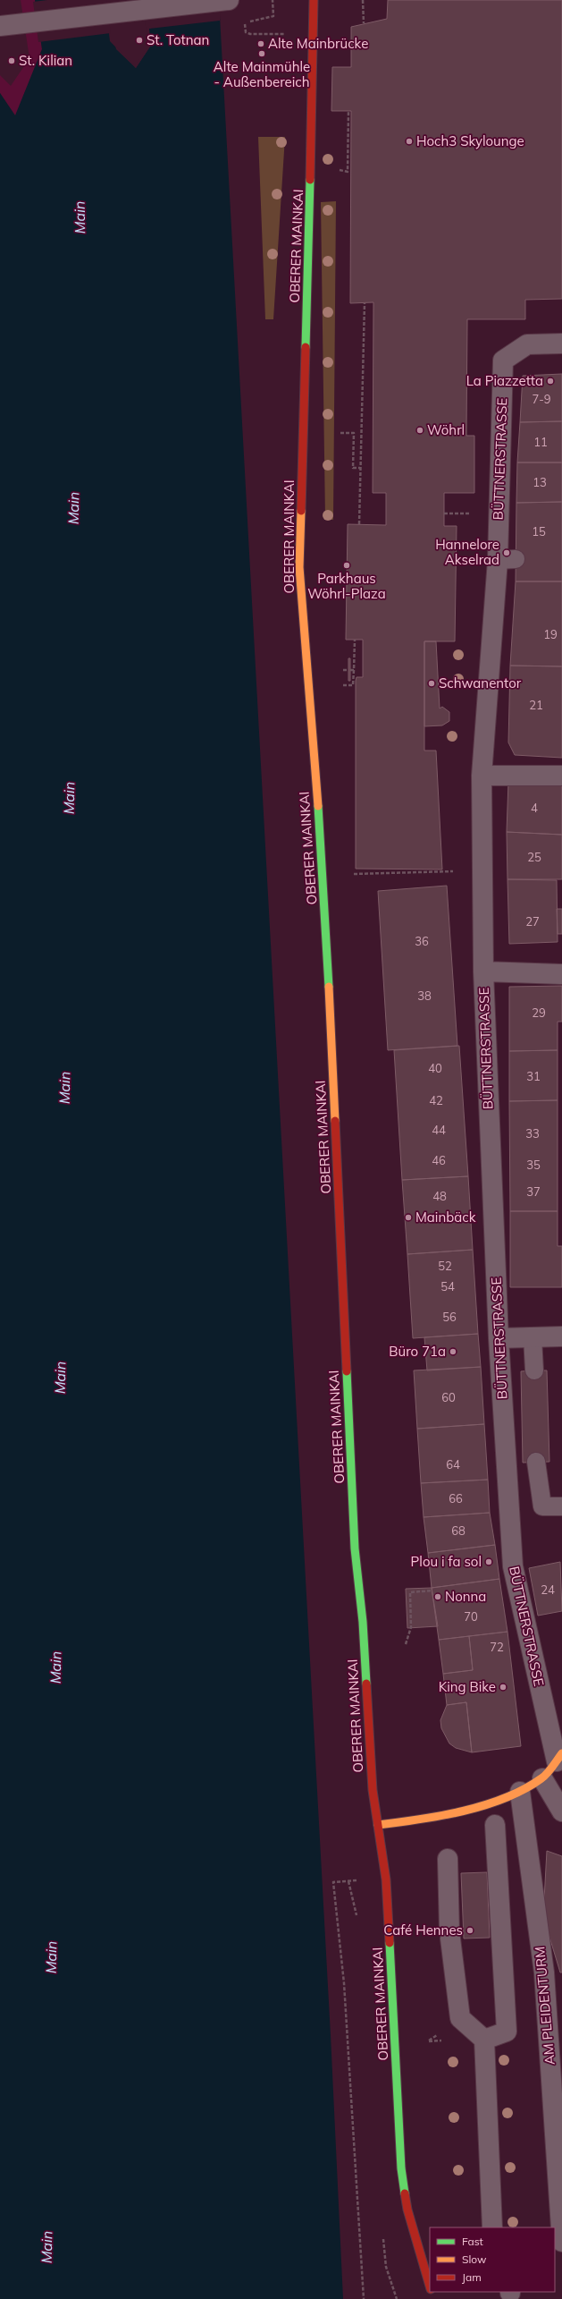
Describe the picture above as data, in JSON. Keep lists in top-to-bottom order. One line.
{"streets":{"street":["OBERER MAINKAI","BÜTTNERSTRASSE","AM PLEIDENTURM"]},"water":["Main"],"places":["St. Totnan","Alte Mainbrücke","Alte Mainmühle - Außenbereich","St. Kilian","Hoch3 Skylounge","La Piazzetta","Wöhrl","Hannelore Akselrad","Parkhaus Wöhrl-Plaza","Schwanentor","Mainbäck","Büro 71a","Plou i fa sol","Nonna","King Bike","Café Hennes"],"house_numbers":["7-9","11","13","15","19","21","4","25","27","36","38","29","40","31","42","44","33","46","35","37","48","52","54","56","60","64","66","68","24","70","72"],"legend":["Fast","Slow","Jam"]}
